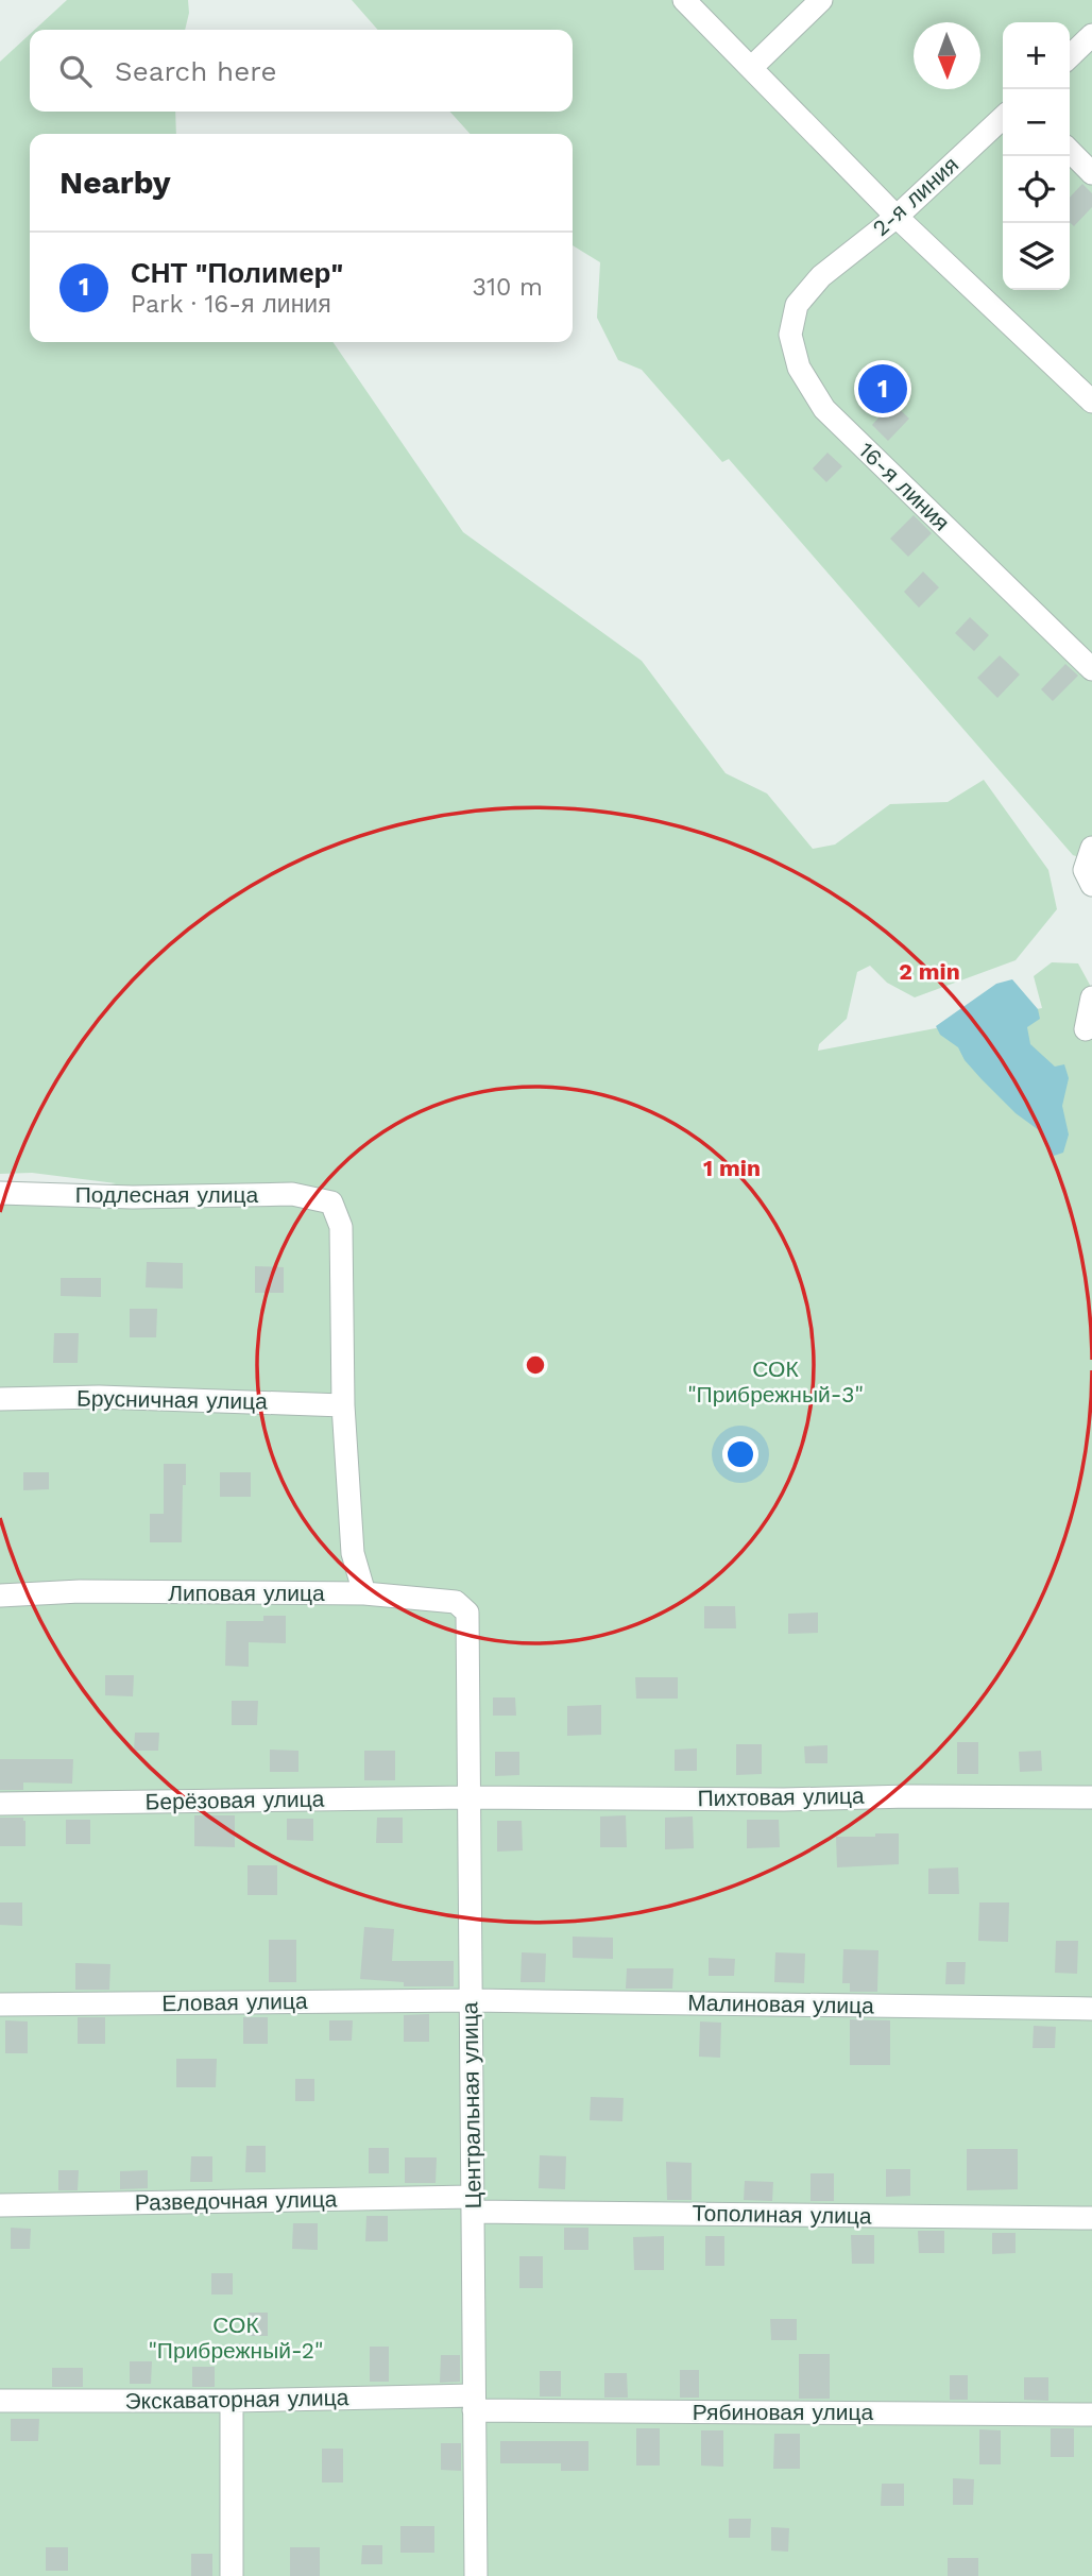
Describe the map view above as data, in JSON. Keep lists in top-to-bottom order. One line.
{"streets":{"street":["2-я линия","16-я линия","Подлесная улица","Брусничная улица","Липовая улица","Пихтовая улица","Берёзовая улица","Еловая улица","Малиновая улица","Центральная улица","Разведочная улица","Тополиная улица","Экскаваторная улица","Рябиновая улица"]},"crossings":[["2-я линия","16-я линия"],["Подлесная улица","Брусничная улица"],["Липовая улица","Центральная улица"],["Пихтовая улица","Берёзовая улица"],["Пихтовая улица","Центральная улица"],["Берёзовая улица","Центральная улица"],["Еловая улица","Малиновая улица"],["Еловая улица","Центральная улица"],["Малиновая улица","Центральная улица"],["Центральная улица","Разведочная улица"],["Центральная улица","Тополиная улица"],["Центральная улица","Экскаваторная улица"],["Центральная улица","Рябиновая улица"],["Разведочная улица","Тополиная улица"],["Экскаваторная улица","Рябиновая улица"]],"parks":["СОК \"Прибрежный-3\"","СОК \"Прибрежный-2\""],"north":"bottom","page":{"map_buttons":["+","−"],"search":"Search here","heading":"Nearby","list":[{"mark":"1","name":"СНТ \"Полимер\"","note":"Park · 16-я линия","value":"310 m"}],"pins":"1"},"rings":["2 min","1 min"]}
